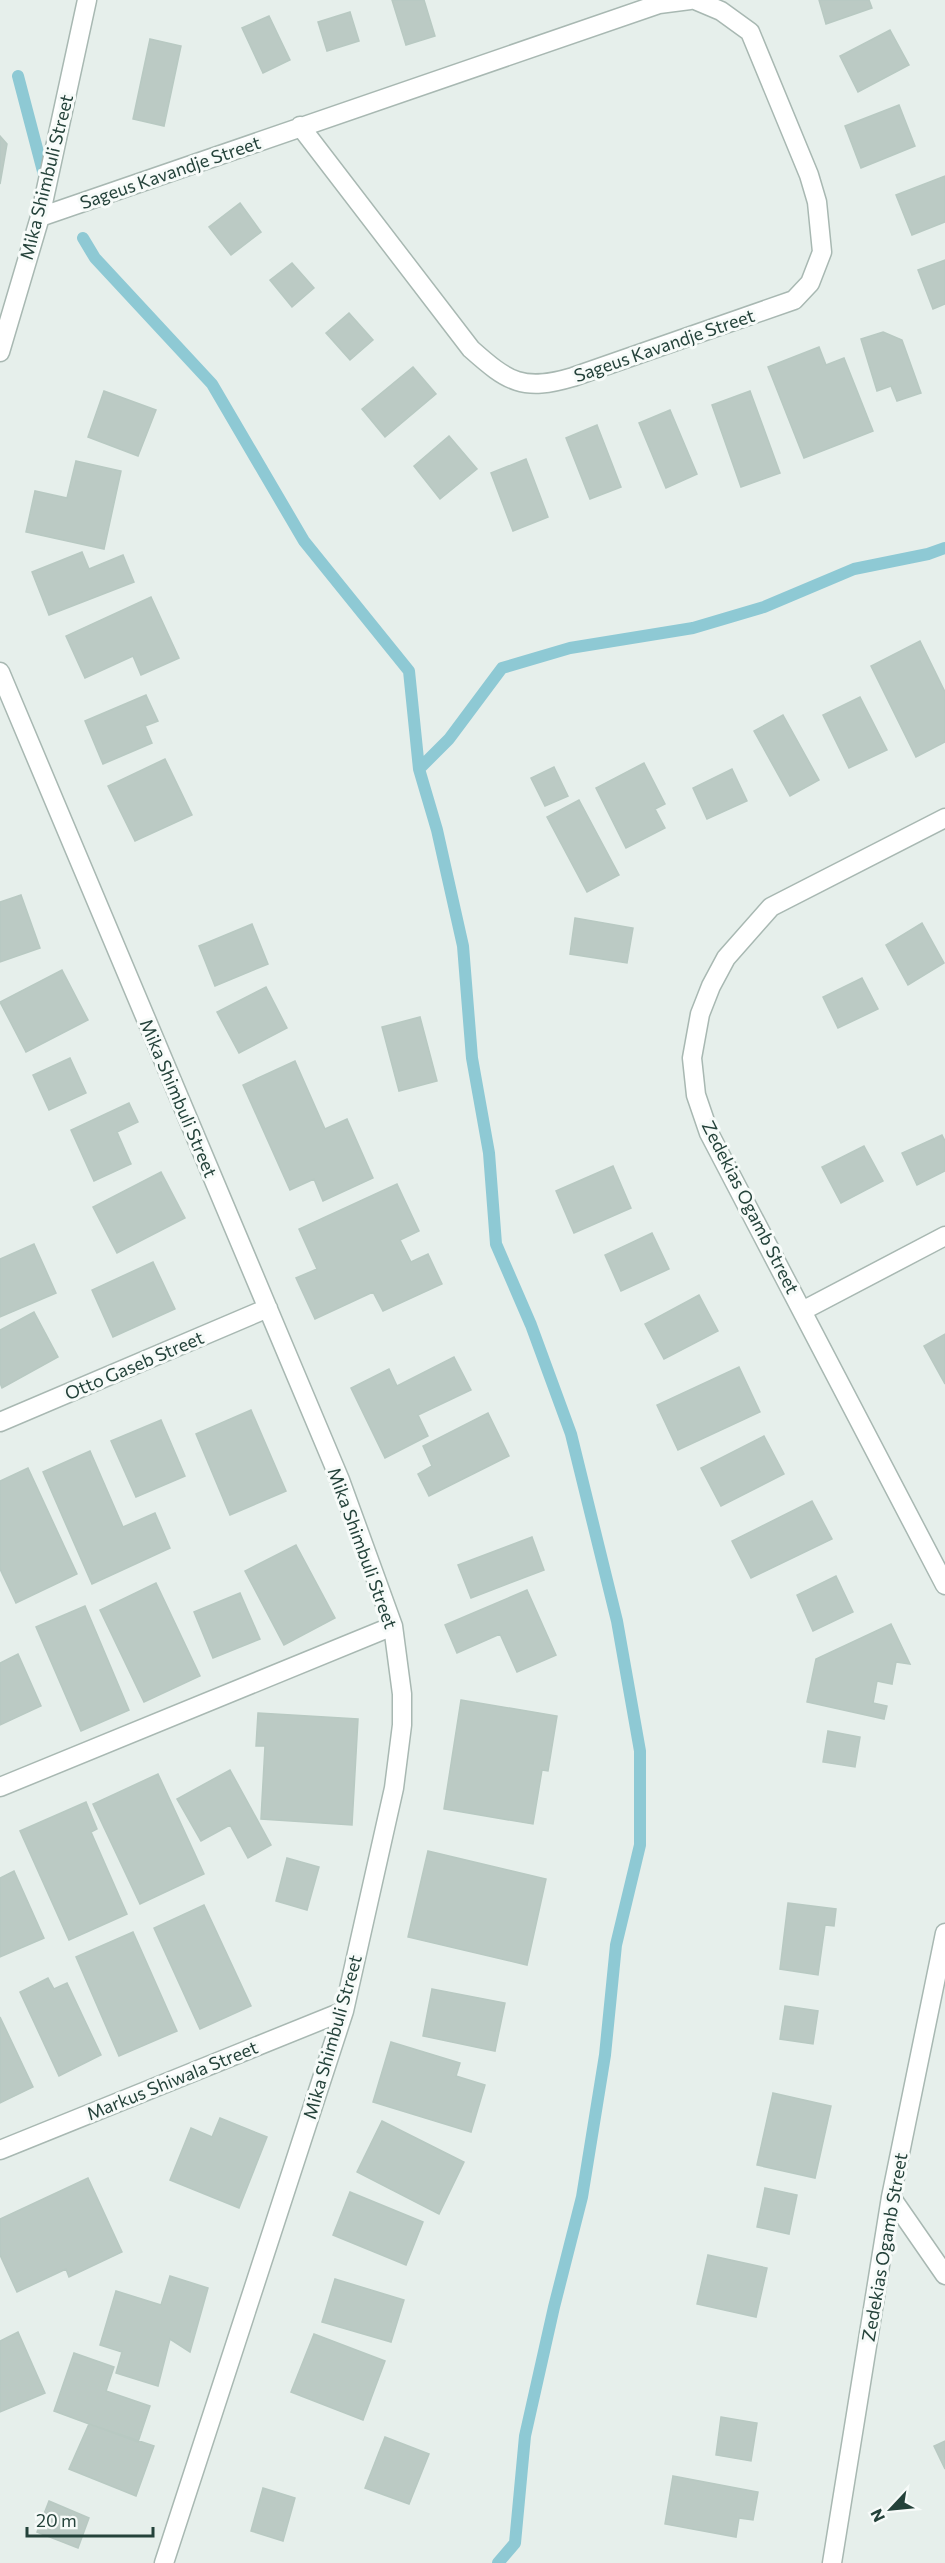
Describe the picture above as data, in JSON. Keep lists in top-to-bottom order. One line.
{"streets":{"street":["Sageus Kavandje Street","Mika Shimbuli Street","Zedekias Ogamb Street","Otto Gaseb Street","Markus Shiwala Street"]},"crossings":[["Sageus Kavandje Street","Mika Shimbuli Street"],["Mika Shimbuli Street","Otto Gaseb Street"],["Mika Shimbuli Street","Markus Shiwala Street"]],"scale_bar":"20 m","north":"bottom left"}
